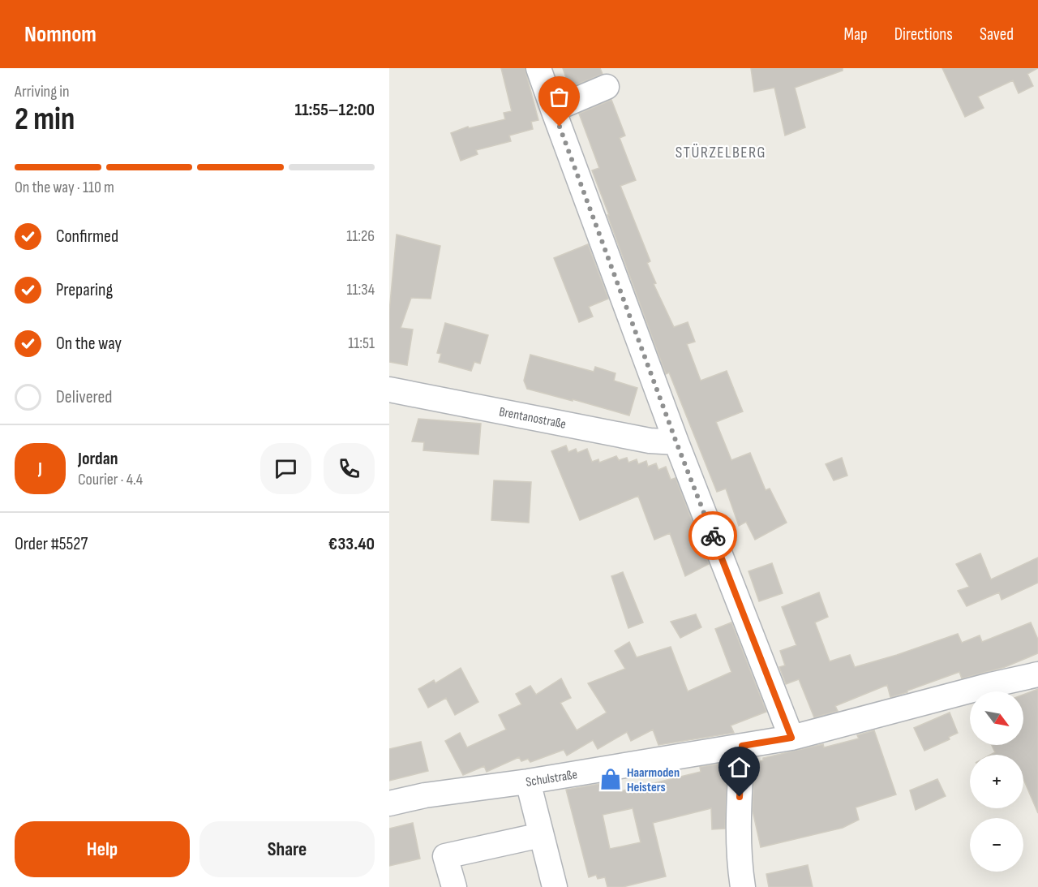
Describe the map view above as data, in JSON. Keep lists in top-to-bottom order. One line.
{"streets":{"street":["Brentanostraße","Schulstraße"]},"districts":["STÜRZELBERG"],"places":{"shop":["Haarmoden Heisters"]},"north":"bottom right","page":{"header":"Nomnom","nav":["Map","Directions","Saved"],"heading":["2 min","Arriving in","11:55–12:00"],"panel":["Jordan","Courier · 4.4","Order #5527","€33.40"],"bar":"On the way · 110 m","list":[["Confirmed","11:26"],["Preparing","11:34"],["On the way","11:51"],"Delivered"],"round":"J","map_buttons":["+","−"],"buttons":["Help","Share"]}}
